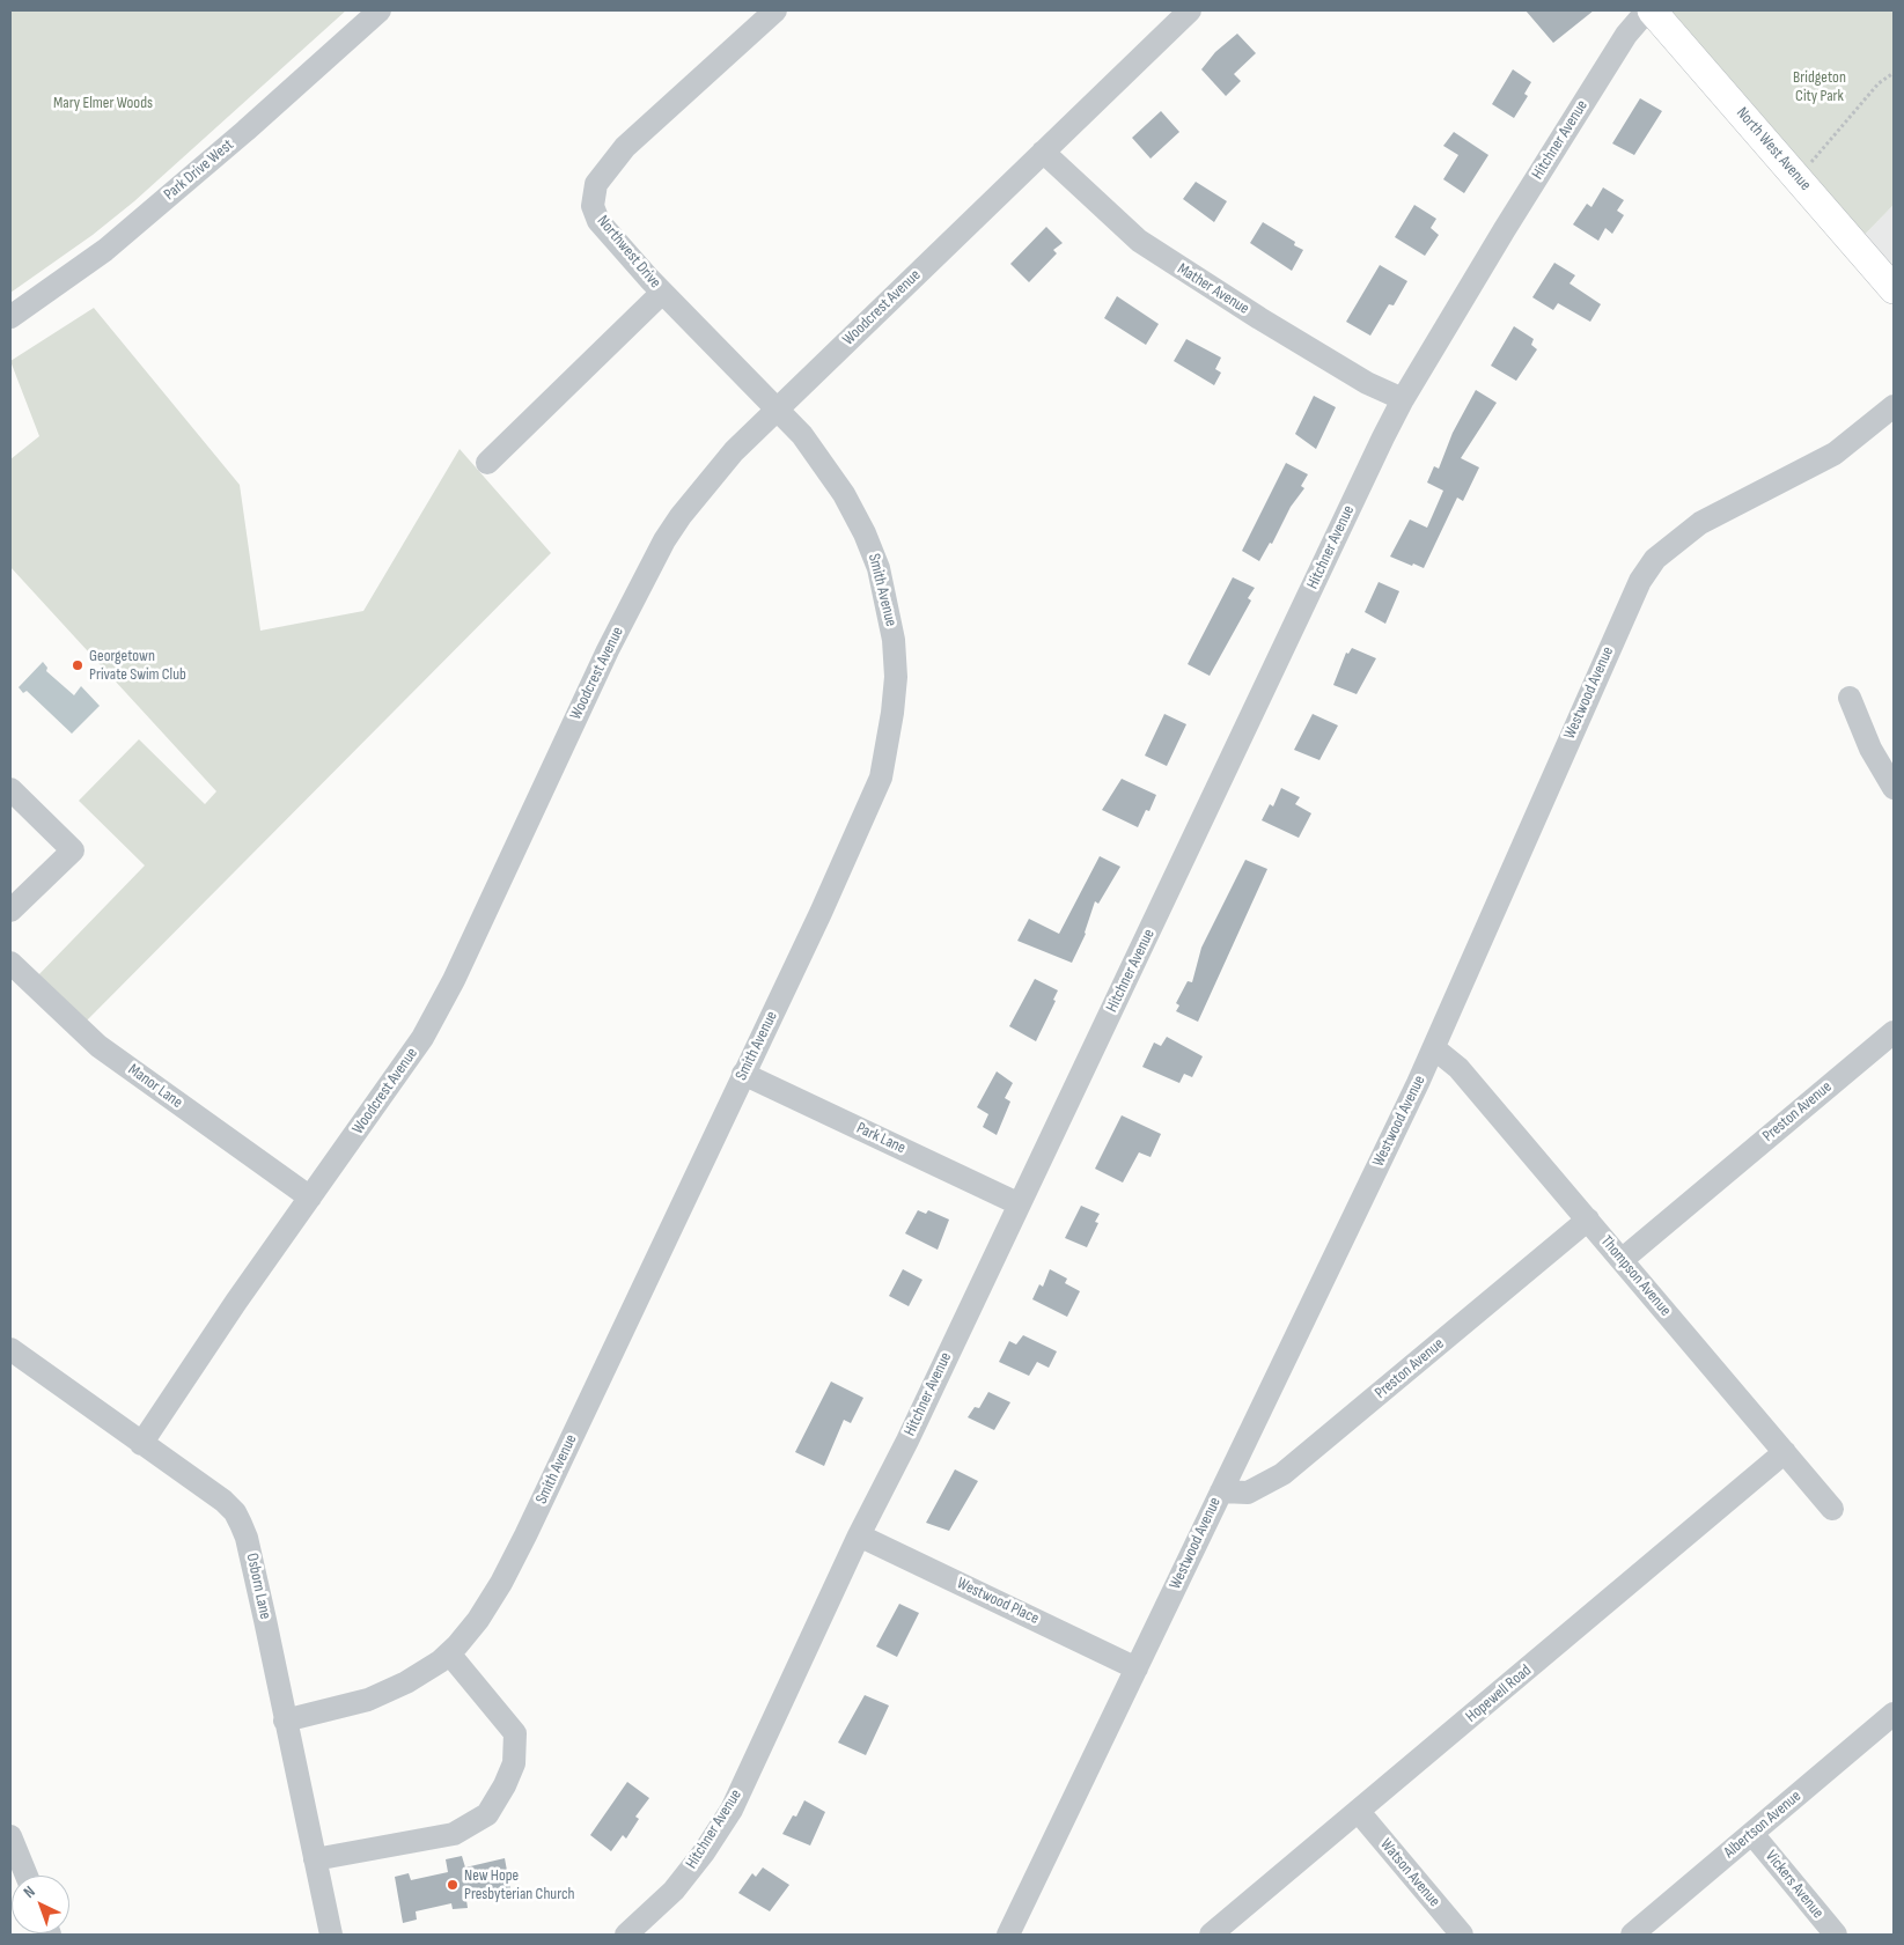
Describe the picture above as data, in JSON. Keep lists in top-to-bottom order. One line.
{"streets":{"main road":["North West Avenue"],"street":["Hitchner Avenue","Park Drive West","Northwest Drive","Mather Avenue","Woodcrest Avenue","Smith Avenue","Westwood Avenue","Manor Lane","Preston Avenue","Park Lane","Thompson Avenue","Osborn Lane","Westwood Place","Hopewell Road","Albertson Avenue","Watson Avenue","Vickers Avenue"]},"crossings":[["Hitchner Avenue","North West Avenue"],["Hitchner Avenue","Mather Avenue"],["Hitchner Avenue","Park Lane"],["Hitchner Avenue","Westwood Place"],["Northwest Drive","Smith Avenue"],["Mather Avenue","Woodcrest Avenue"],["Woodcrest Avenue","Smith Avenue"],["Woodcrest Avenue","Manor Lane"],["Woodcrest Avenue","Osborn Lane"],["Smith Avenue","Park Lane"],["Smith Avenue","Osborn Lane"],["Westwood Avenue","Preston Avenue"],["Westwood Avenue","Thompson Avenue"],["Westwood Avenue","Westwood Place"],["Preston Avenue","Thompson Avenue"],["Thompson Avenue","Hopewell Road"],["Hopewell Road","Watson Avenue"],["Albertson Avenue","Vickers Avenue"]],"parks":["Bridgeton City Park","Mary Elmer Woods"],"places":["Georgetown Private Swim Club","New Hope Presbyterian Church"],"north":"top left"}
